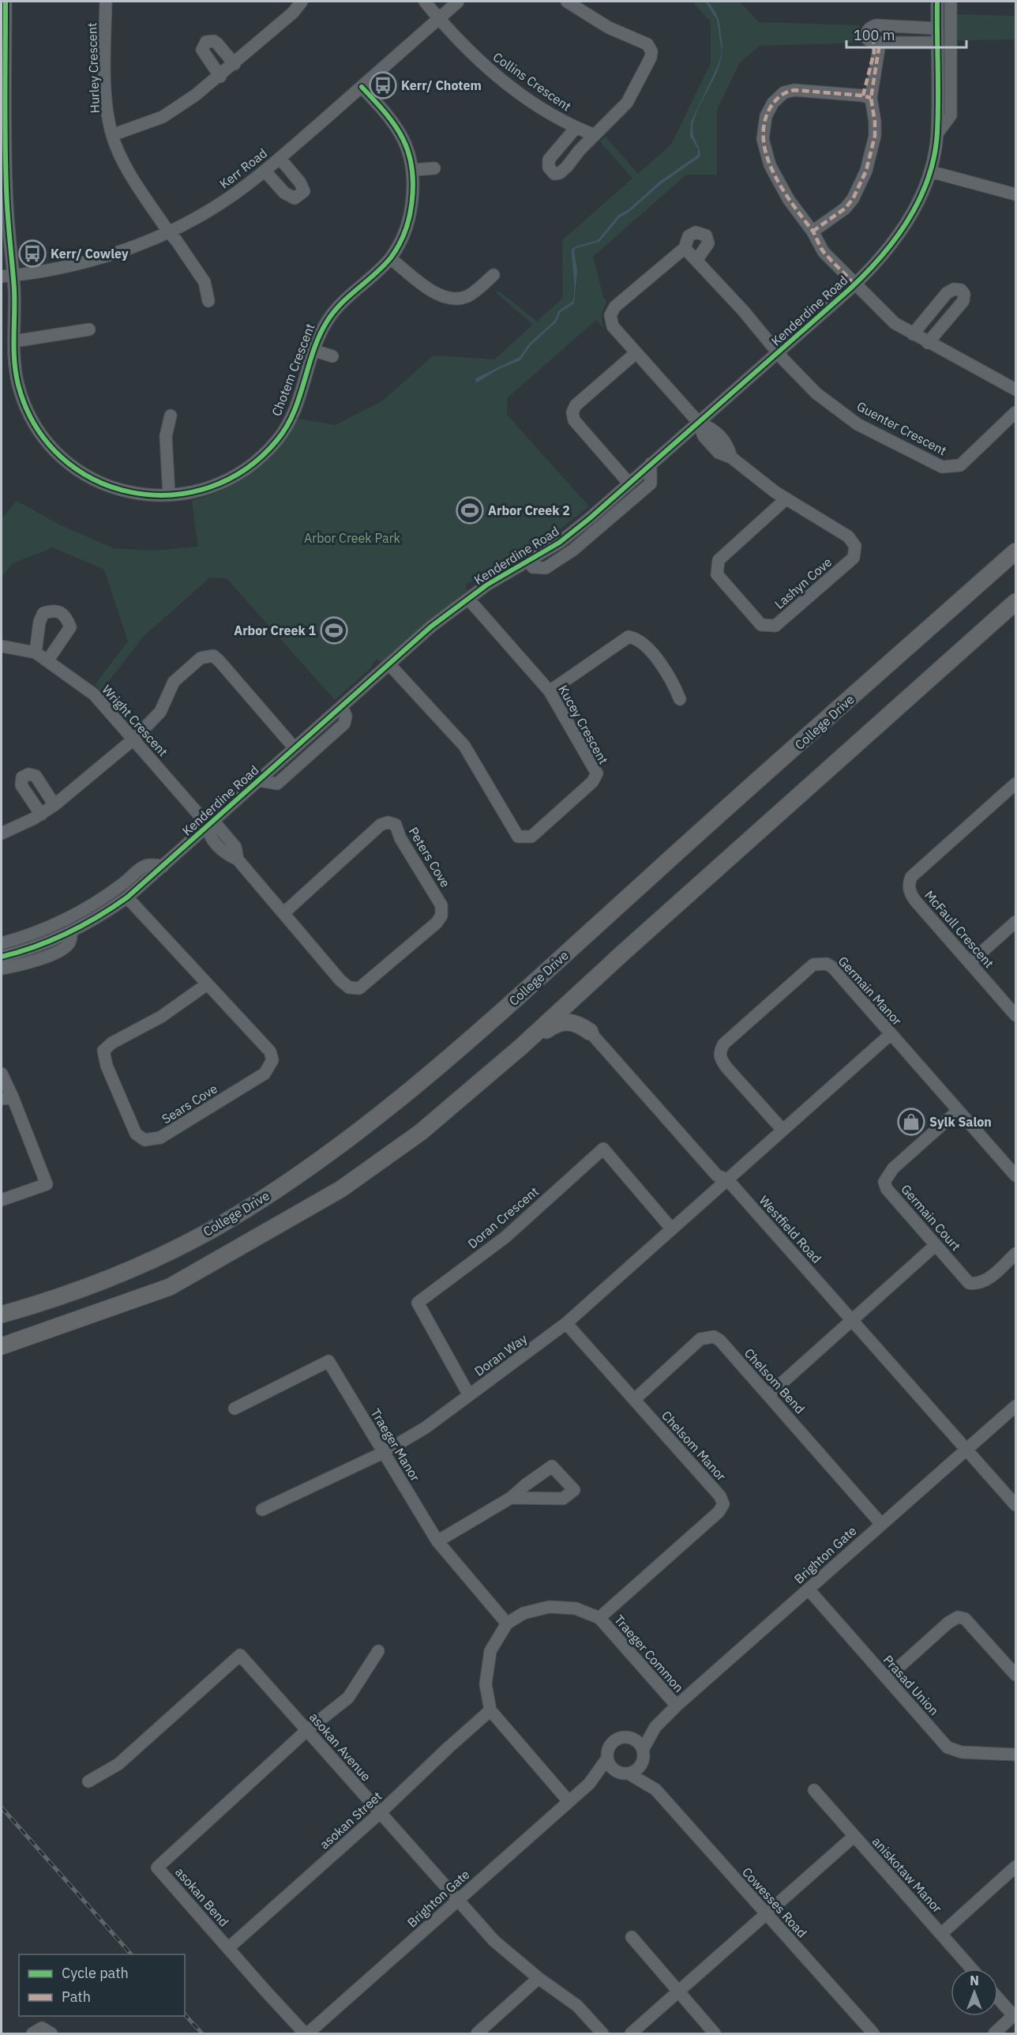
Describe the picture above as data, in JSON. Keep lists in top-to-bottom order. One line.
{"streets":{"highway":["College Drive"],"street":["Hurley Crescent","Collins Crescent","Kerr Road","Kenderdine Road","Chotem Crescent","Guenter Crescent","Lashyn Cove","Wright Crescent","Kucey Crescent","Peters Cove","McFaull Crescent","Germain Manor","Sears Cove","Doran Crescent","Germain Court","Westfield Road","Doran Way","Chelsom Bend","Traeger Manor","Chelsom Manor","Brighton Gate","Traeger Common","Prasad Union","asokan Avenue","asokan Street","aniskotaw Manor","asokan Bend","Cowesses Road"]},"crossings":[["Hurley Crescent","Kerr Road"],["Collins Crescent","Kerr Road"],["Kerr Road","Chotem Crescent"],["Kenderdine Road","Guenter Crescent"],["Kenderdine Road","Lashyn Cove"],["Kenderdine Road","Wright Crescent"],["Kenderdine Road","Kucey Crescent"],["Kenderdine Road","Peters Cove"],["Kenderdine Road","Sears Cove"],["Guenter Crescent","Lashyn Cove"],["Wright Crescent","Peters Cove"],["Germain Manor","Germain Court"],["Germain Manor","Doran Way"],["Doran Crescent","Doran Way"],["Westfield Road","Doran Way"],["Westfield Road","Brighton Gate"],["Doran Way","Traeger Manor"],["Doran Way","Chelsom Manor"],["Chelsom Bend","Chelsom Manor"],["Chelsom Bend","Brighton Gate"],["Traeger Manor","Traeger Common"],["Chelsom Manor","Traeger Common"],["Brighton Gate","Traeger Common"],["Brighton Gate","Prasad Union"],["Brighton Gate","asokan Avenue"],["Brighton Gate","asokan Bend"],["Brighton Gate","Cowesses Road"],["asokan Avenue","asokan Street"],["asokan Avenue","asokan Bend"],["asokan Street","asokan Bend"],["aniskotaw Manor","Cowesses Road"]],"parks":["Arbor Creek Park"],"places":{"bus stop":["Kerr/ Chotem","Kerr/ Cowley"],"sports":["Arbor Creek 2","Arbor Creek 1"],"shop":["Sylk Salon"]},"legend":["Cycle path","Path"],"scale_bar":"100 m","north":"top"}
